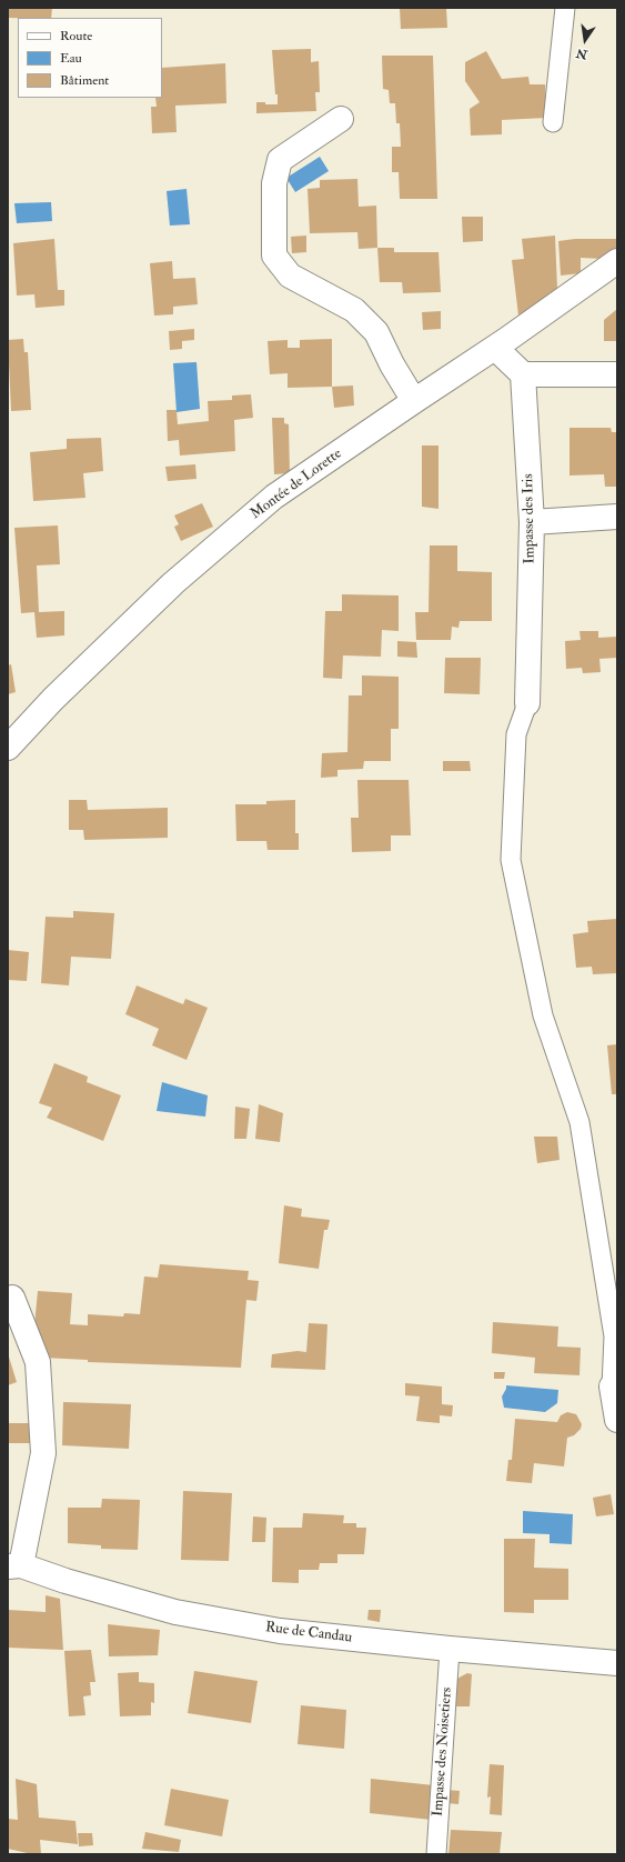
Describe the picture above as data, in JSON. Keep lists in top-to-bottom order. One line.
{"streets":{"street":["Montée de Lorette","Impasse des Iris","Rue de Candau"],"lane":["Impasse des Noisetiers"]},"crossings":[["Rue de Candau","Impasse des Noisetiers"]],"legend":["Route","Eau","Bâtiment"],"north":"bottom"}
